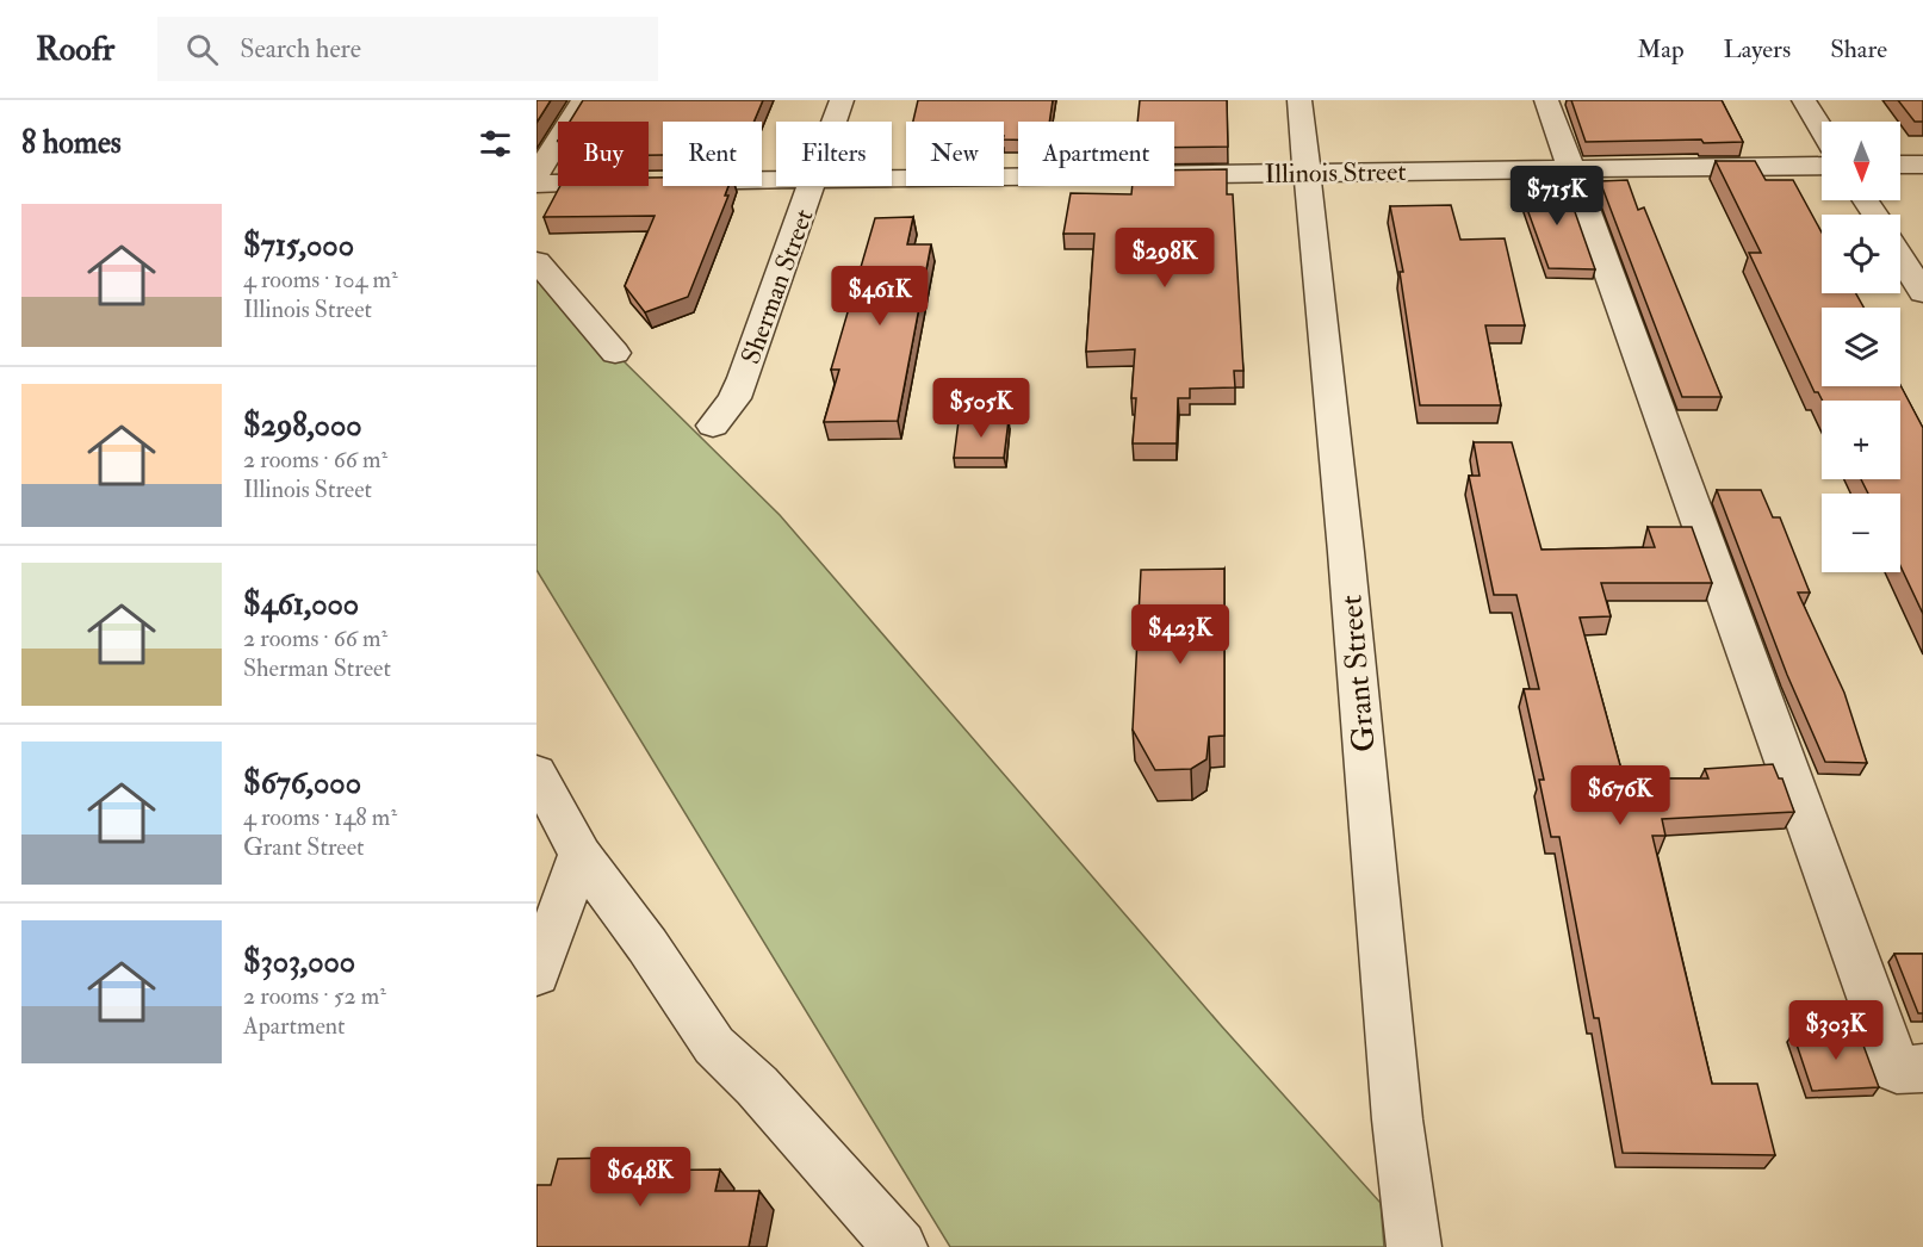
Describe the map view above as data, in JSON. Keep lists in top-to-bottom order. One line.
{"streets":{"street":["Illinois Street","Sherman Street","Grant Street"]},"crossings":[["Illinois Street","Grant Street"]],"north":"bottom","page":{"header":"Roofr","search":"Search here","nav":["Map","Layers","Share"],"heading":"8 homes","map_buttons":["+","−"],"chip":["Buy","Rent","Filters","New","Apartment"],"price":["$715K","$298K","$461K","$505K","$423K","$676K","$303K","$648K"],"list":[{"name":"$715,000","note":"4 rooms · 104 m² · Illinois Street"},{"name":"$298,000","note":"2 rooms · 66 m² · Illinois Street"},{"name":"$461,000","note":"2 rooms · 66 m² · Sherman Street"},{"name":"$676,000","note":"4 rooms · 148 m² · Grant Street"},{"name":"$303,000","note":"2 rooms · 52 m² · Apartment"}]}}
